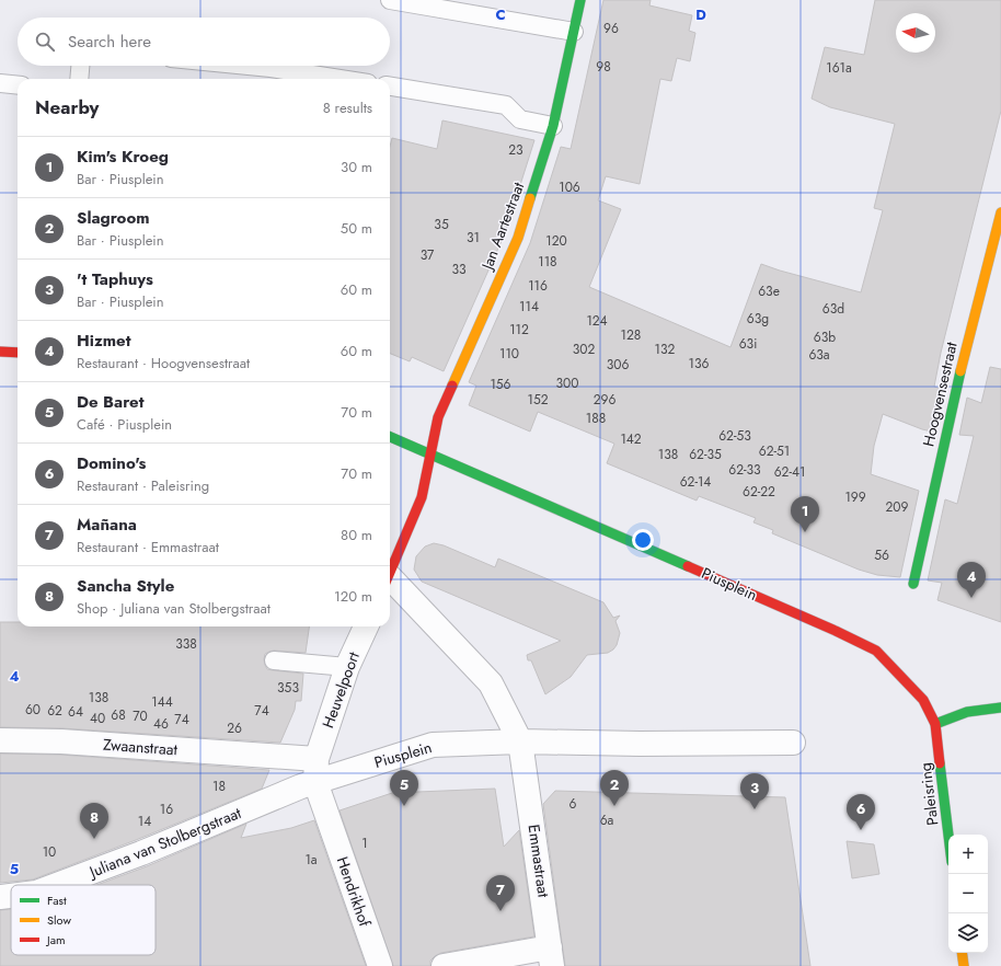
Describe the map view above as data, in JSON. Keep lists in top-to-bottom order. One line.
{"streets":{"street":["Jan Aartestraat","Hoogvensestraat","Piusplein","Heuvelpoort","Zwaanstraat","Paleisring","Juliana van Stolbergstraat","Emmastraat","Hendrikhof"]},"crossings":[["Jan Aartestraat","Piusplein"],["Piusplein","Heuvelpoort"],["Piusplein","Zwaanstraat"],["Piusplein","Paleisring"],["Piusplein","Juliana van Stolbergstraat"],["Piusplein","Emmastraat"],["Piusplein","Hendrikhof"],["Heuvelpoort","Juliana van Stolbergstraat"],["Heuvelpoort","Hendrikhof"],["Juliana van Stolbergstraat","Hendrikhof"]],"house_numbers":["96","98","161a","23","106","35","31","120","37","118","33","116","63e","114","63d","63g","124","112","128","63b","63i","302","132","110","63a","136","306","300","156","152","296","188","62-53","142","62-51","138","62-35","62-33","62-41","62-14","62-22","199","209","56","338","353","138","144","60","62","74","64","68","70","40","74","46","26","18","6","16","6a","14","1","10","1a"],"legend":["Fast","Slow","Jam"],"north":"left","page":{"search":"Search here","heading":["Nearby","8 results"],"list":[{"mark":"1","name":"Kim's Kroeg","note":"Bar · Piusplein","value":"30 m"},{"mark":"2","name":"Slagroom","note":"Bar · Piusplein","value":"50 m"},{"mark":"3","name":"'t Taphuys","note":"Bar · Piusplein","value":"60 m"},{"mark":"4","name":"Hizmet","note":"Restaurant · Hoogvensestraat","value":"60 m"},{"mark":"5","name":"De Baret","note":"Café · Piusplein","value":"70 m"},{"mark":"6","name":"Domino's","note":"Restaurant · Paleisring","value":"70 m"},{"mark":"7","name":"Mañana","note":"Restaurant · Emmastraat","value":"80 m"},{"mark":"8","name":"Sancha Style","note":"Shop · Juliana van Stolbergstraat","value":"120 m"}],"pins":["1","4","2","5","3","6","8","7"],"map_buttons":["+","−"]},"grid":{"columns":["C","D"],"rows":["4","5"]}}
